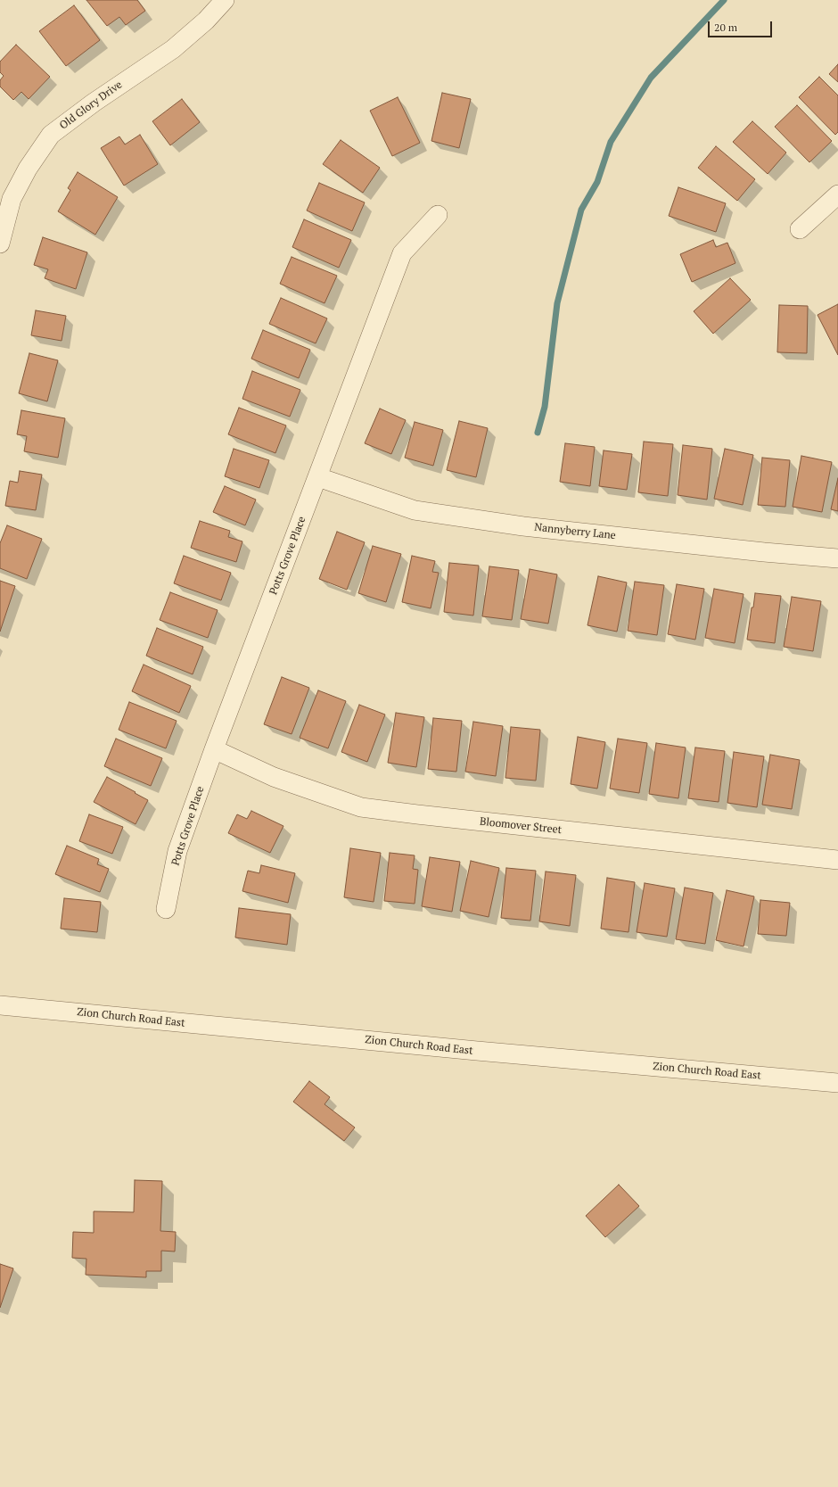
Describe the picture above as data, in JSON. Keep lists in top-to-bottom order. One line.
{"streets":{"street":["Old Glory Drive","Nannyberry Lane","Potts Grove Place","Bloomover Street","Zion Church Road East"]},"crossings":[["Nannyberry Lane","Potts Grove Place"],["Potts Grove Place","Bloomover Street"]],"scale_bar":"20 m"}
